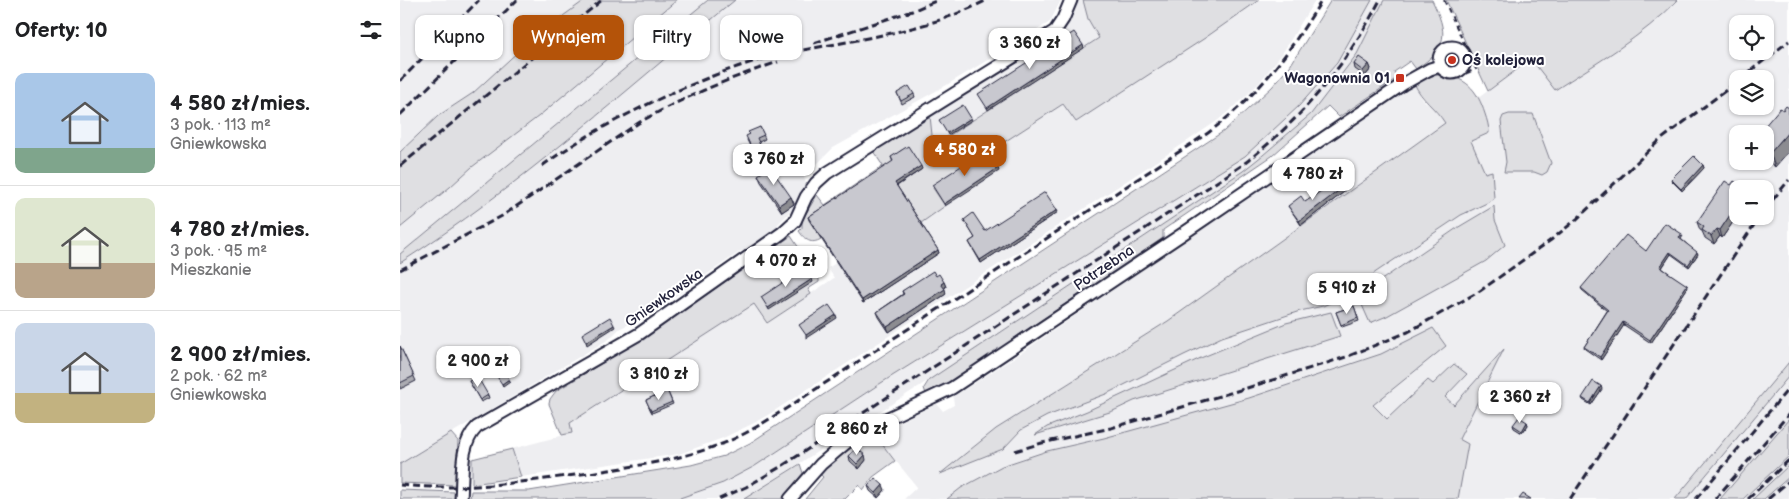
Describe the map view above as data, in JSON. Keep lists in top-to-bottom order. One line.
{"streets":{"street":["Potrzebna","Gniewkowska"]},"places":{"other":["Oś kolejowa"],"transit":["Wagonownia 01"]},"page":{"heading":"Oferty: 10","map_buttons":["+","−"],"chip":["Kupno","Wynajem","Filtry","Nowe"],"price":["3 360 zł","4 580 zł","3 760 zł","4 780 zł","4 070 zł","5 910 zł","2 900 zł","3 810 zł","2 360 zł","2 860 zł"],"list":[{"name":"4 580 zł/mies.","note":"3 pok. · 113 m² · Gniewkowska"},{"name":"4 780 zł/mies.","note":"3 pok. · 95 m² · Mieszkanie"},{"name":"2 900 zł/mies.","note":"2 pok. · 62 m² · Gniewkowska"}]}}
